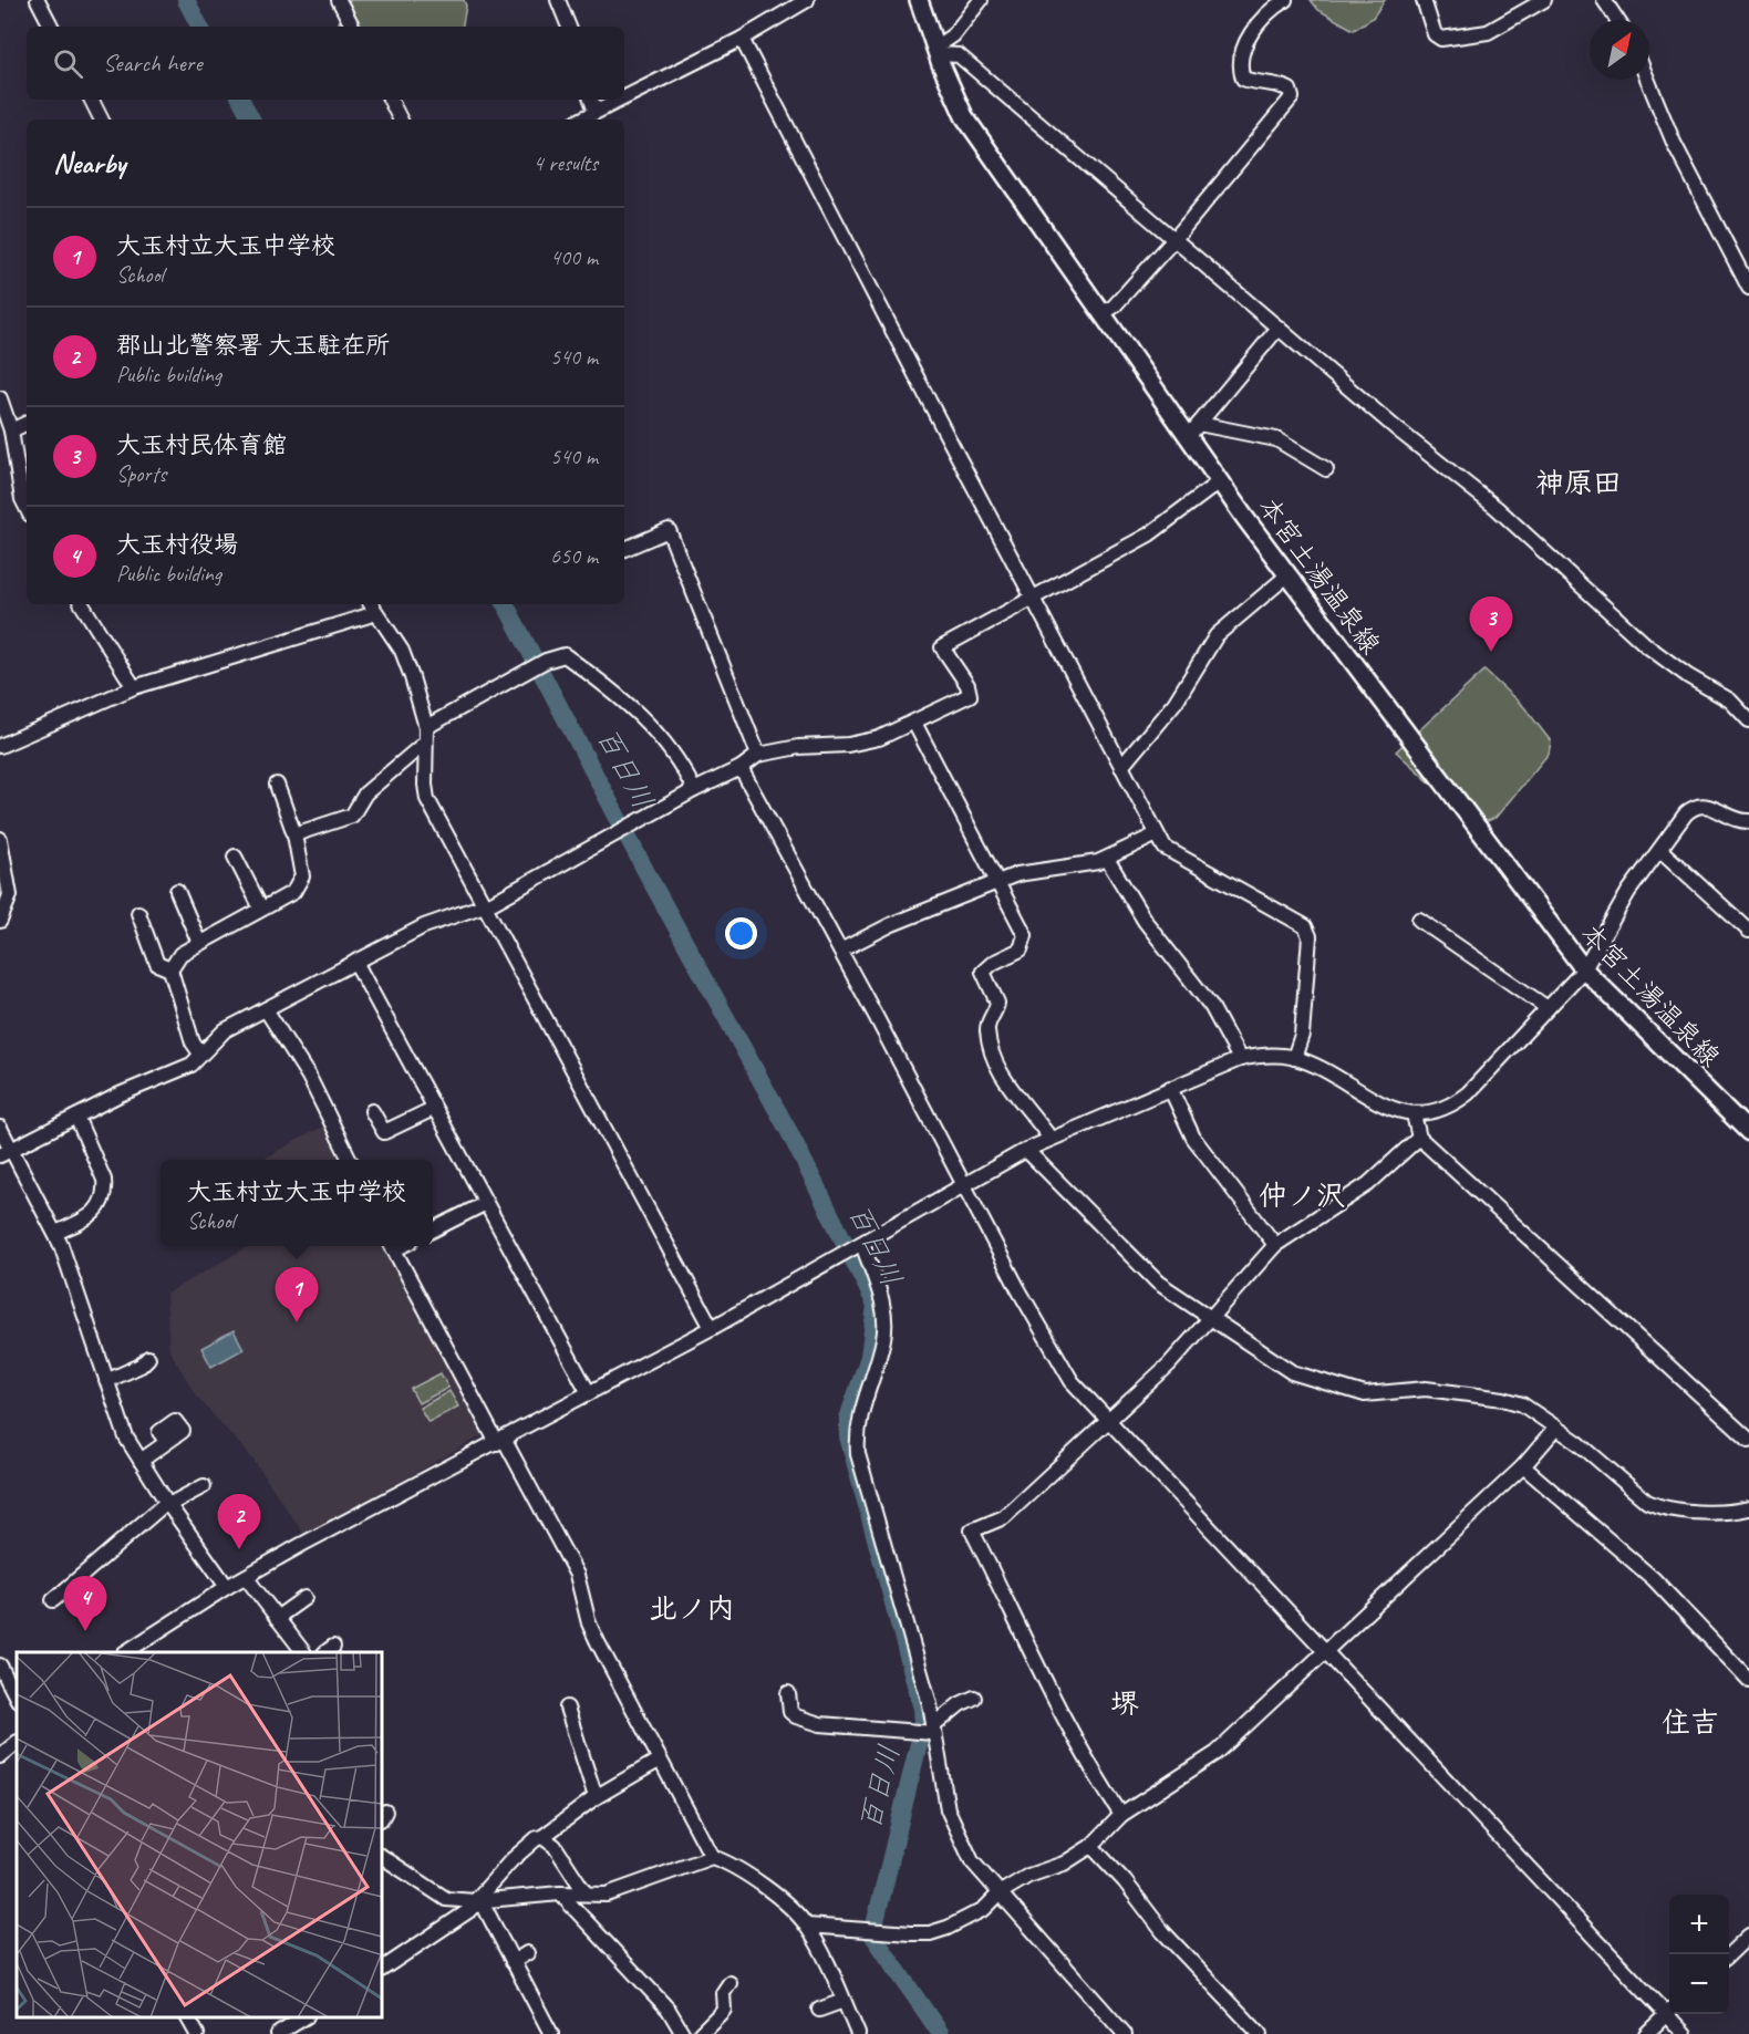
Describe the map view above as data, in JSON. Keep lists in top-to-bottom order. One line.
{"streets":{"main road":["本宮土湯温泉線"]},"districts":["神原田","仲ノ沢","北ノ内","堺","住吉"],"water":["百日川"],"north":"top right","page":{"search":"Search here","heading":["Nearby","4 results"],"list":[{"mark":"1","name":"大玉村立大玉中学校","note":"School","value":"400 m"},{"mark":"2","name":"郡山北警察署 大玉駐在所","note":"Public building","value":"540 m"},{"mark":"3","name":"大玉村民体育館","note":"Sports","value":"540 m"},{"mark":"4","name":"大玉村役場","note":"Public building","value":"650 m"}],"pins":["3","1","2","4"],"popup":["大玉村立大玉中学校","School"],"map_buttons":["+","−"]}}
